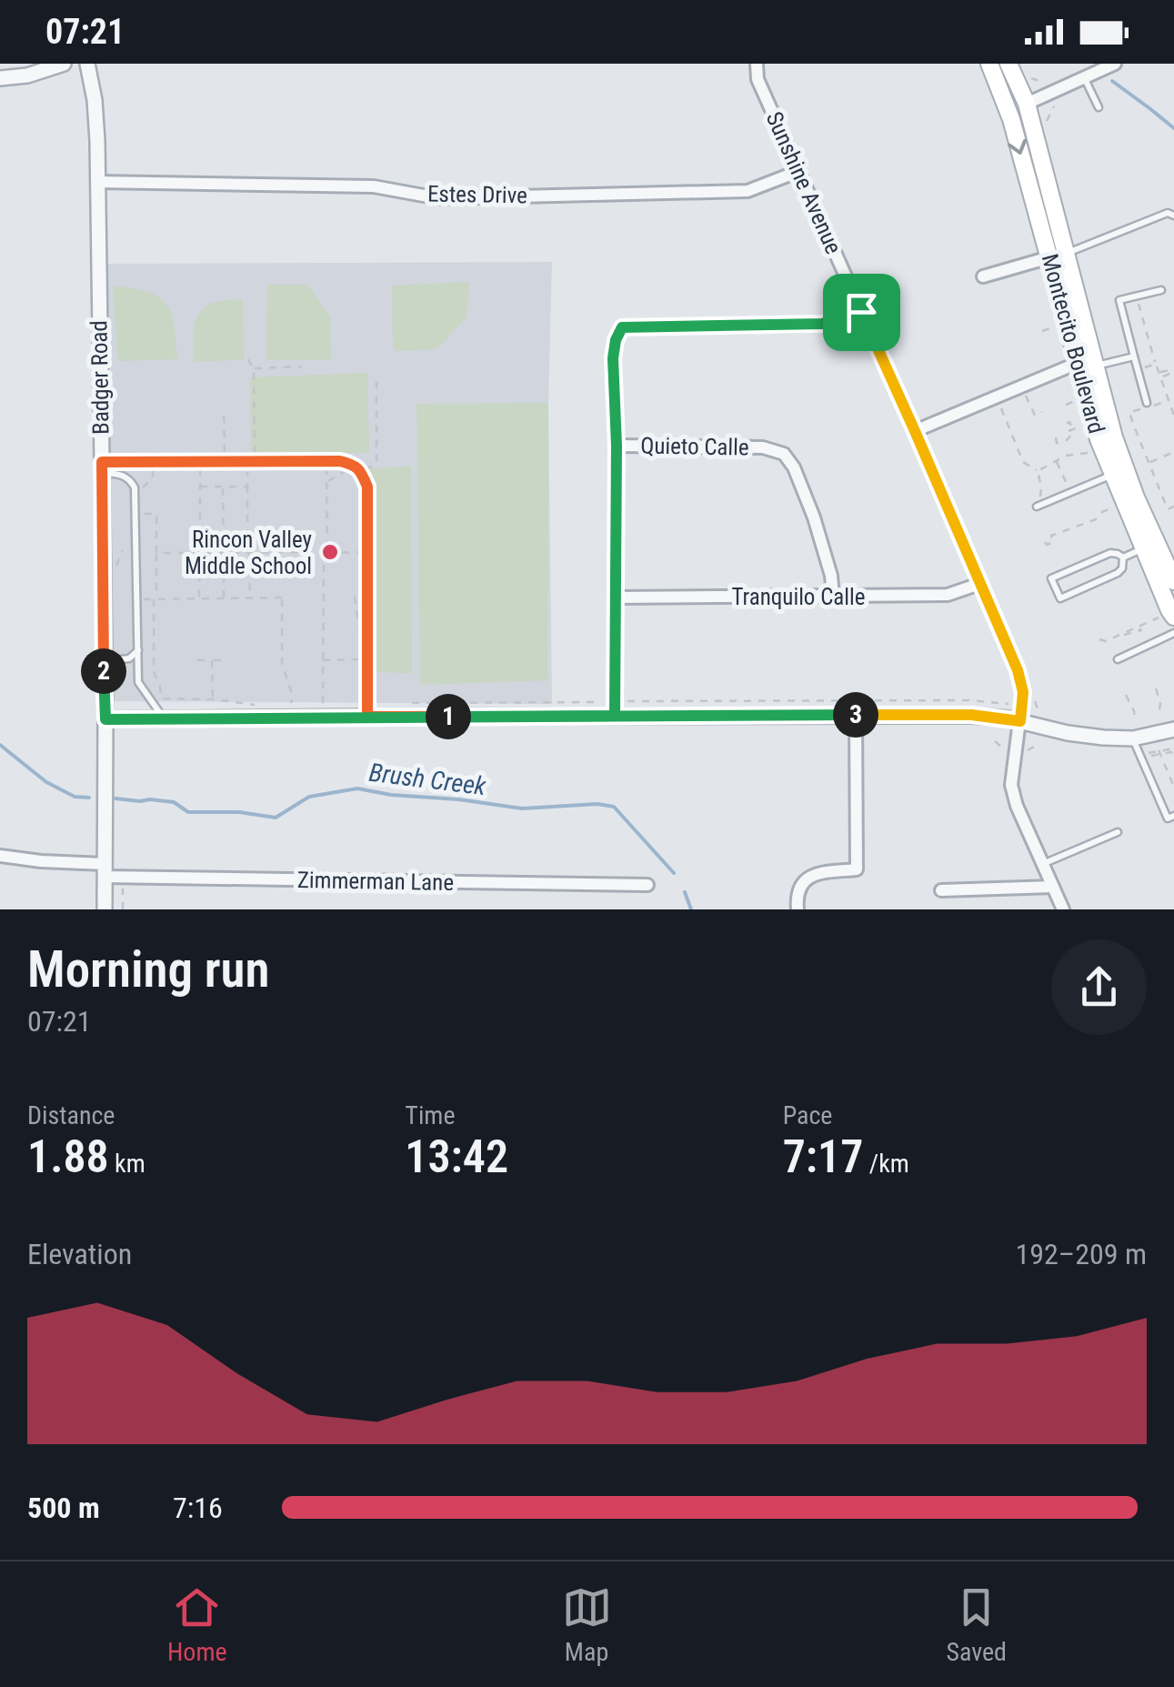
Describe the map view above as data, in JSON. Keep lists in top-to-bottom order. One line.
{"streets":{"main road":["Montecito Boulevard"],"street":["Sunshine Avenue","Estes Drive","Badger Road","Quieto Calle","Tranquilo Calle","Zimmerman Lane"]},"crossings":[["Sunshine Avenue","Estes Drive"],["Sunshine Avenue","Tranquilo Calle"],["Estes Drive","Badger Road"],["Badger Road","Zimmerman Lane"],["Quieto Calle","Tranquilo Calle"]],"water":["Brush Creek"],"places":["Rincon Valley Middle School"],"page":{"status":"07:21","pins":["2","3","1"],"heading":["Morning run","07:21"],"stats":[["Distance","1.88 km"],["Time","13:42"],["Pace","7:17 /km"]],"chart":["Elevation","192–209 m"],"list":[{"name":"500 m","note":"7:16"}],"tabs":["Home","Map","Saved"]}}
